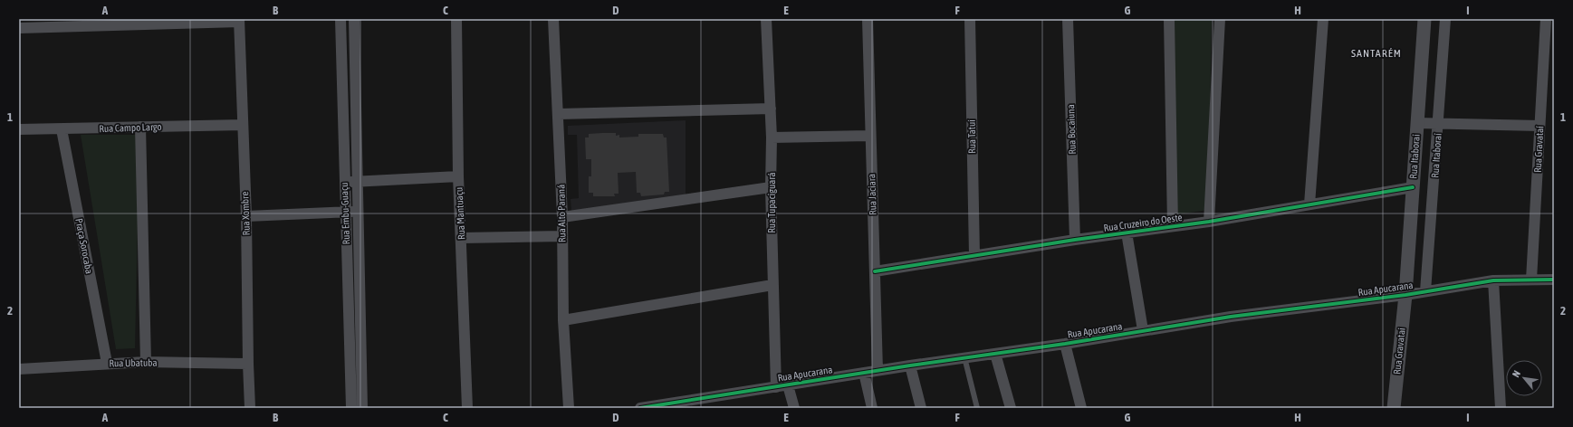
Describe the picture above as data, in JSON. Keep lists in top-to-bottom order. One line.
{"streets":{"street":["Rua Campo Largo","Rua Bocaiuna","Rua Tatuí","Rua Gravataí","Rua Itaboraí","Rua Itaborai","Rua Jaciara","Rua Tupaciguará","Rua Xombre","Rua Embu-Guaçu","Rua Mantuaçu","Rua Alto Paraná","Rua Cruzeiro do Oeste","Praça Sorocaba","Rua Apucarana","Rua Gravatai","Rua Ubatuba"]},"crossings":[["Rua Campo Largo","Rua Xombre"],["Rua Campo Largo","Praça Sorocaba"],["Rua Bocaiuna","Rua Cruzeiro do Oeste"],["Rua Tatuí","Rua Cruzeiro do Oeste"],["Rua Gravataí","Rua Apucarana"],["Rua Itaboraí","Rua Apucarana"],["Rua Itaborai","Rua Cruzeiro do Oeste"],["Rua Itaborai","Rua Apucarana"],["Rua Itaborai","Rua Gravatai"],["Rua Jaciara","Rua Cruzeiro do Oeste"],["Rua Jaciara","Rua Apucarana"],["Rua Tupaciguará","Rua Apucarana"],["Rua Xombre","Rua Ubatuba"],["Praça Sorocaba","Rua Ubatuba"],["Rua Apucarana","Rua Gravatai"]],"districts":["SANTARÉM"],"north":"top left","grid":{"columns":["A","B","C","D","E","F","G","H","I"],"rows":["1","2"]}}
